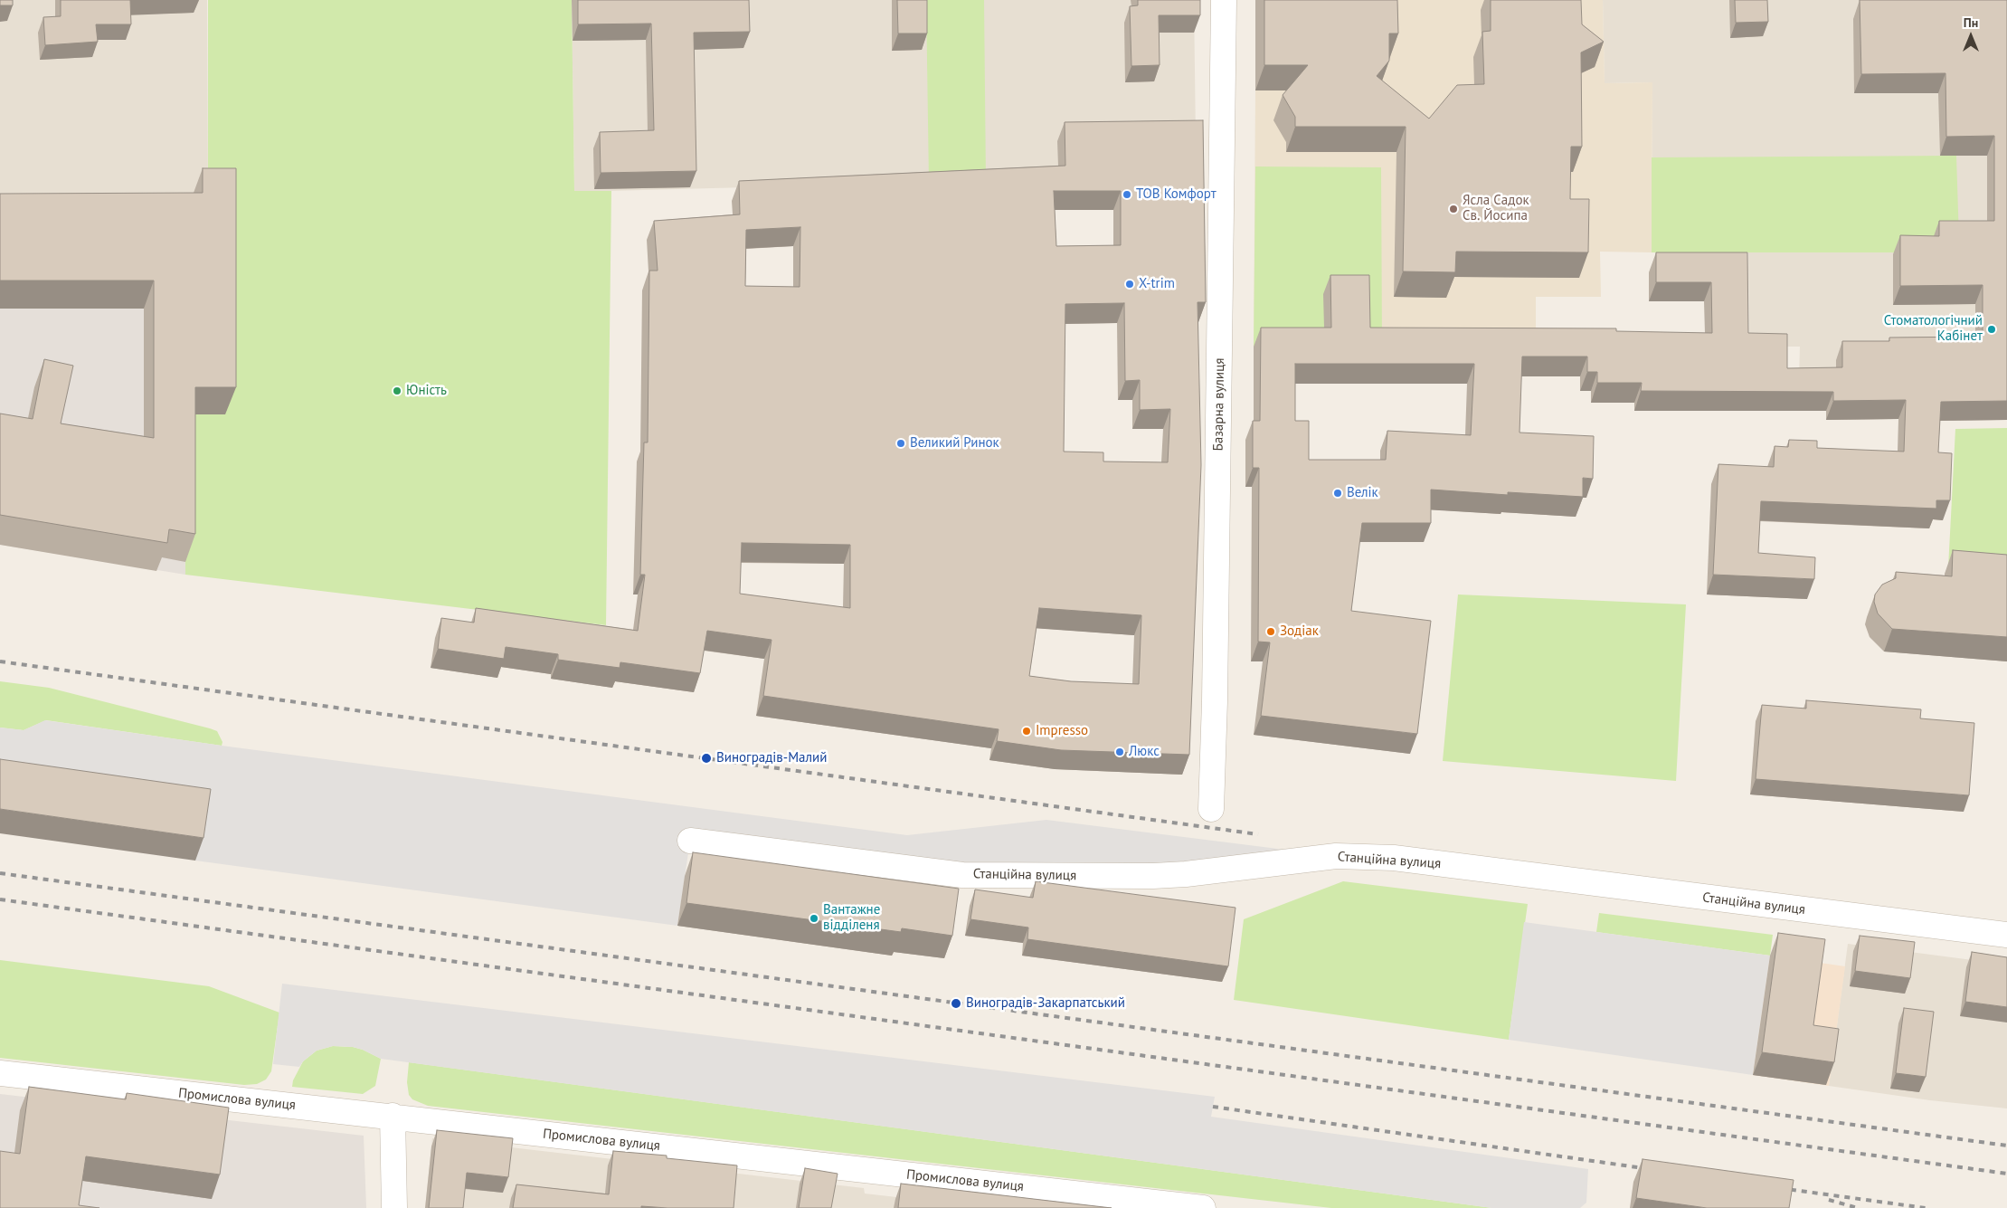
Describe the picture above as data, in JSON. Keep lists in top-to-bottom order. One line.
{"streets":{"street":["Базарна вулиця","Станційна вулиця","Промислова вулиця"]},"places":["ТОВ Комфорт","Ясла Садок Св. Йосипа","X-trim","Стоматологічний Кабінет","Юність","Великий Ринок","Велік","Зодіак","Impresso","Люкс","Виноградів-Малий","Вантажне відділеня","Виноградів-Закарпатський"],"north":"top"}
